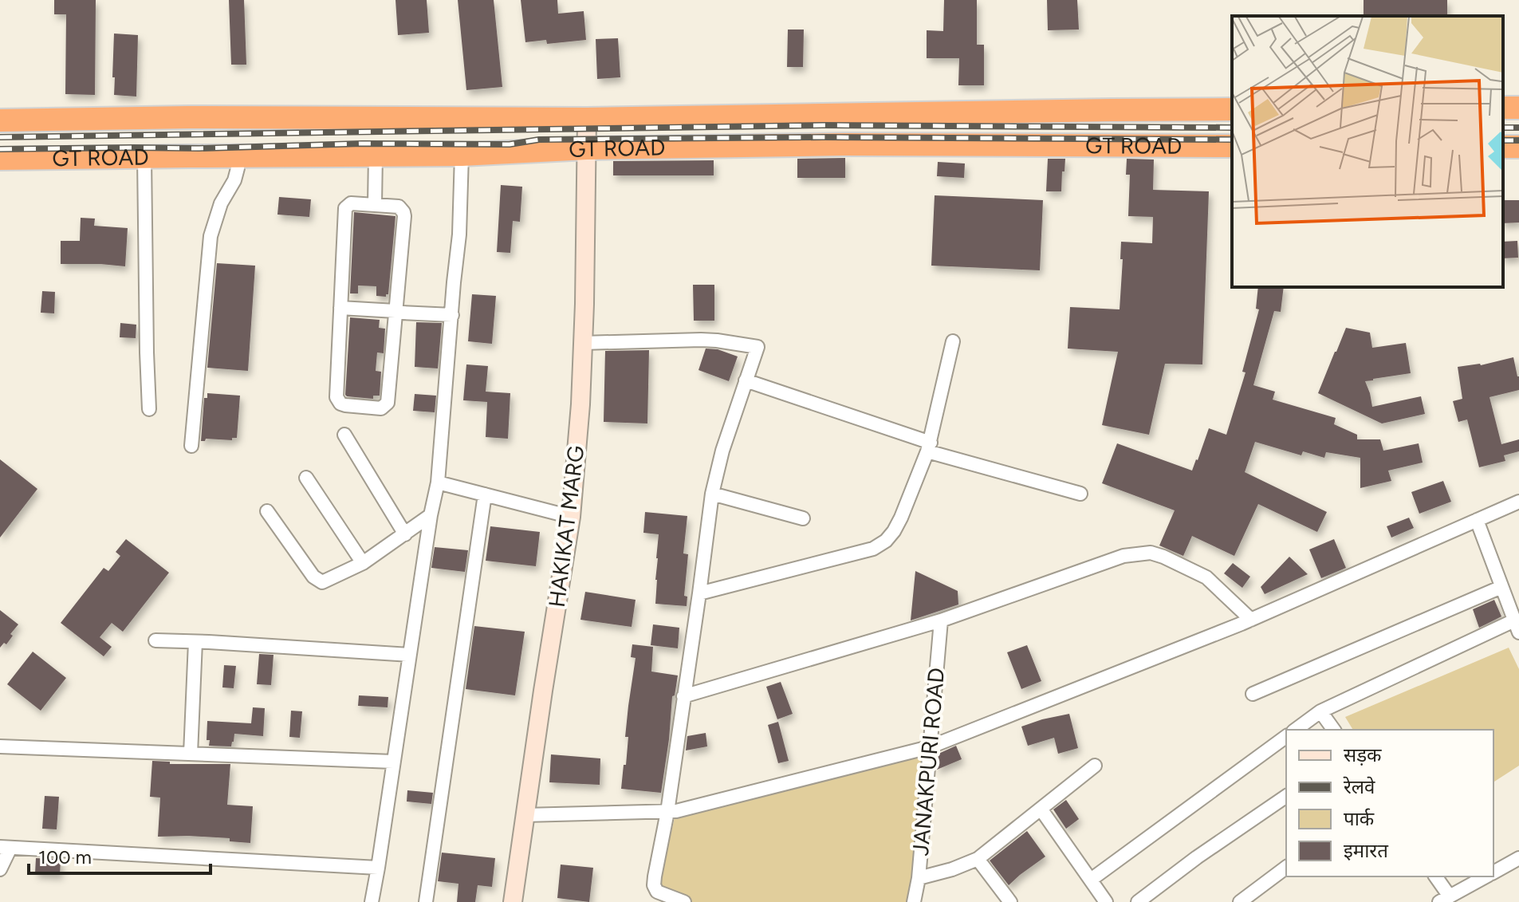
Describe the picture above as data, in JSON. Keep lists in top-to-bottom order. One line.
{"streets":{"highway":["GT ROAD"],"street":["HAKIKAT MARG","JANAKPURI ROAD"]},"crossings":[["GT ROAD","HAKIKAT MARG"]],"legend":["सड़क","रेलवे","पार्क","इमारत"],"scale_bar":"100 m"}
